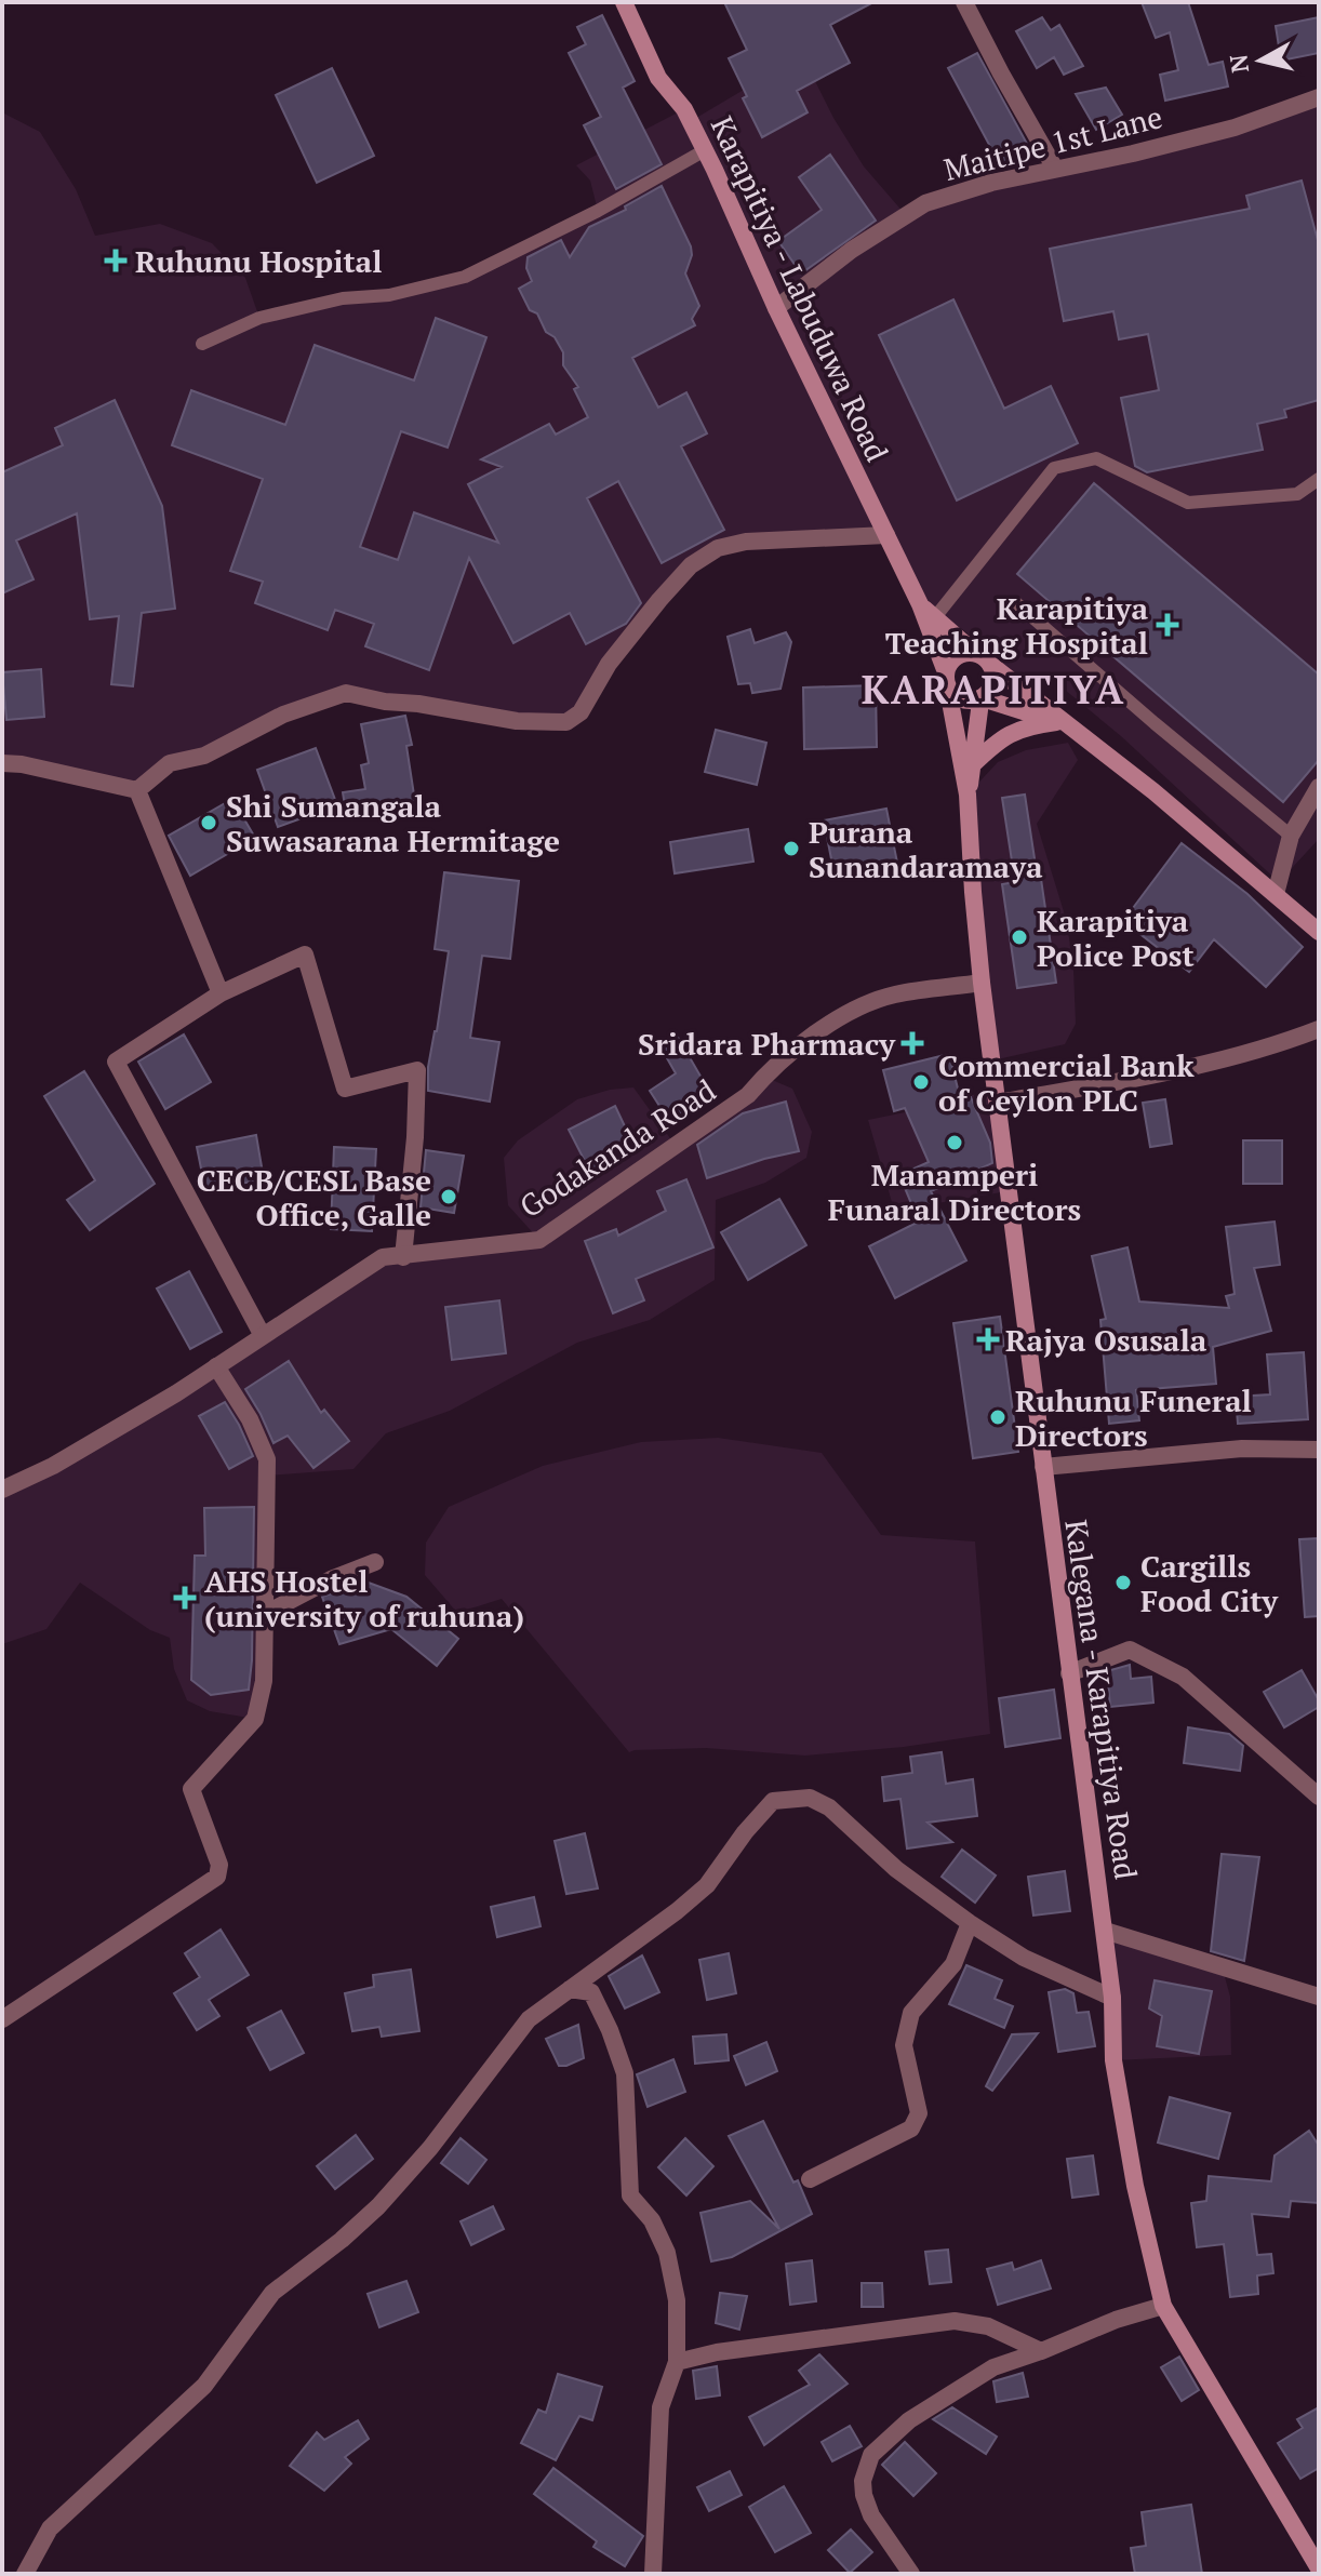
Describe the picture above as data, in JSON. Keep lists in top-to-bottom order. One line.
{"streets":{"main road":["Karapitiya - Labuduwa Road","Kalegana - Karapitiya Road"],"street":["Maitipe 1st Lane","Godakanda Road"]},"crossings":[["Maitipe 1st Lane","Karapitiya - Labuduwa Road"],["Karapitiya - Labuduwa Road","Kalegana - Karapitiya Road"],["Godakanda Road","Kalegana - Karapitiya Road"]],"districts":["KARAPITIYA"],"places":{"health":["Ruhunu Hospital","Karapitiya Teaching Hospital","Sridara Pharmacy","Rajya Osusala","AHS Hostel (university of ruhuna)"],"other":["Shi Sumangala Suwasarana Hermitage","Purana Sunandaramaya","Karapitiya Police Post","Commercial Bank of Ceylon PLC","Manamperi Funaral Directors","CECB/CESL Base Office, Galle","Ruhunu Funeral Directors","Cargills Food City"]},"north":"left"}
